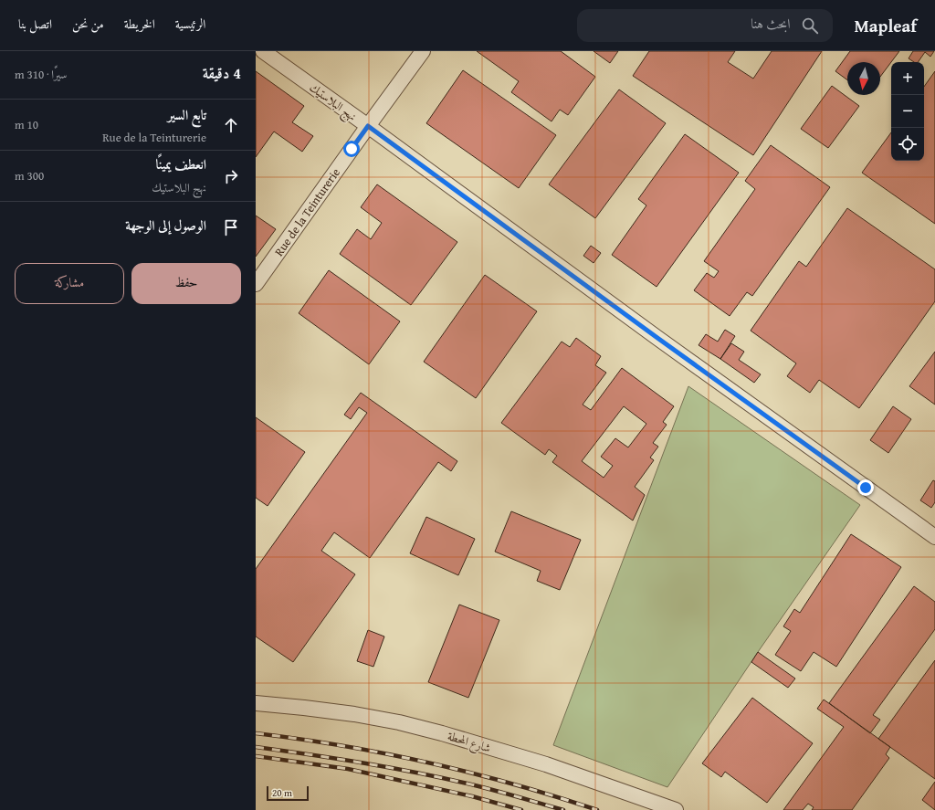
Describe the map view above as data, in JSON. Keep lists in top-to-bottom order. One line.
{"streets":{"street":["نهج البلاستيك","Rue de la Teinturerie","شارع المحطة"]},"crossings":[["نهج البلاستيك","Rue de la Teinturerie"]],"scale_bar":"20 m","north":"bottom","page":{"header":"Mapleaf","search":"ابحث هنا","nav":["الرئيسية","الخريطة","من نحن","اتصل بنا"],"heading":["4 دقيقة","سيرًا · 310 m"],"map_buttons":["+","−"],"list":[["تابع السير","Rue de la Teinturerie","10 m"],["انعطف يمينًا","نهج البلاستيك","300 m"],"الوصول إلى الوجهة"],"buttons":["حفظ","مشاركة"],"scale":"20 m"}}
